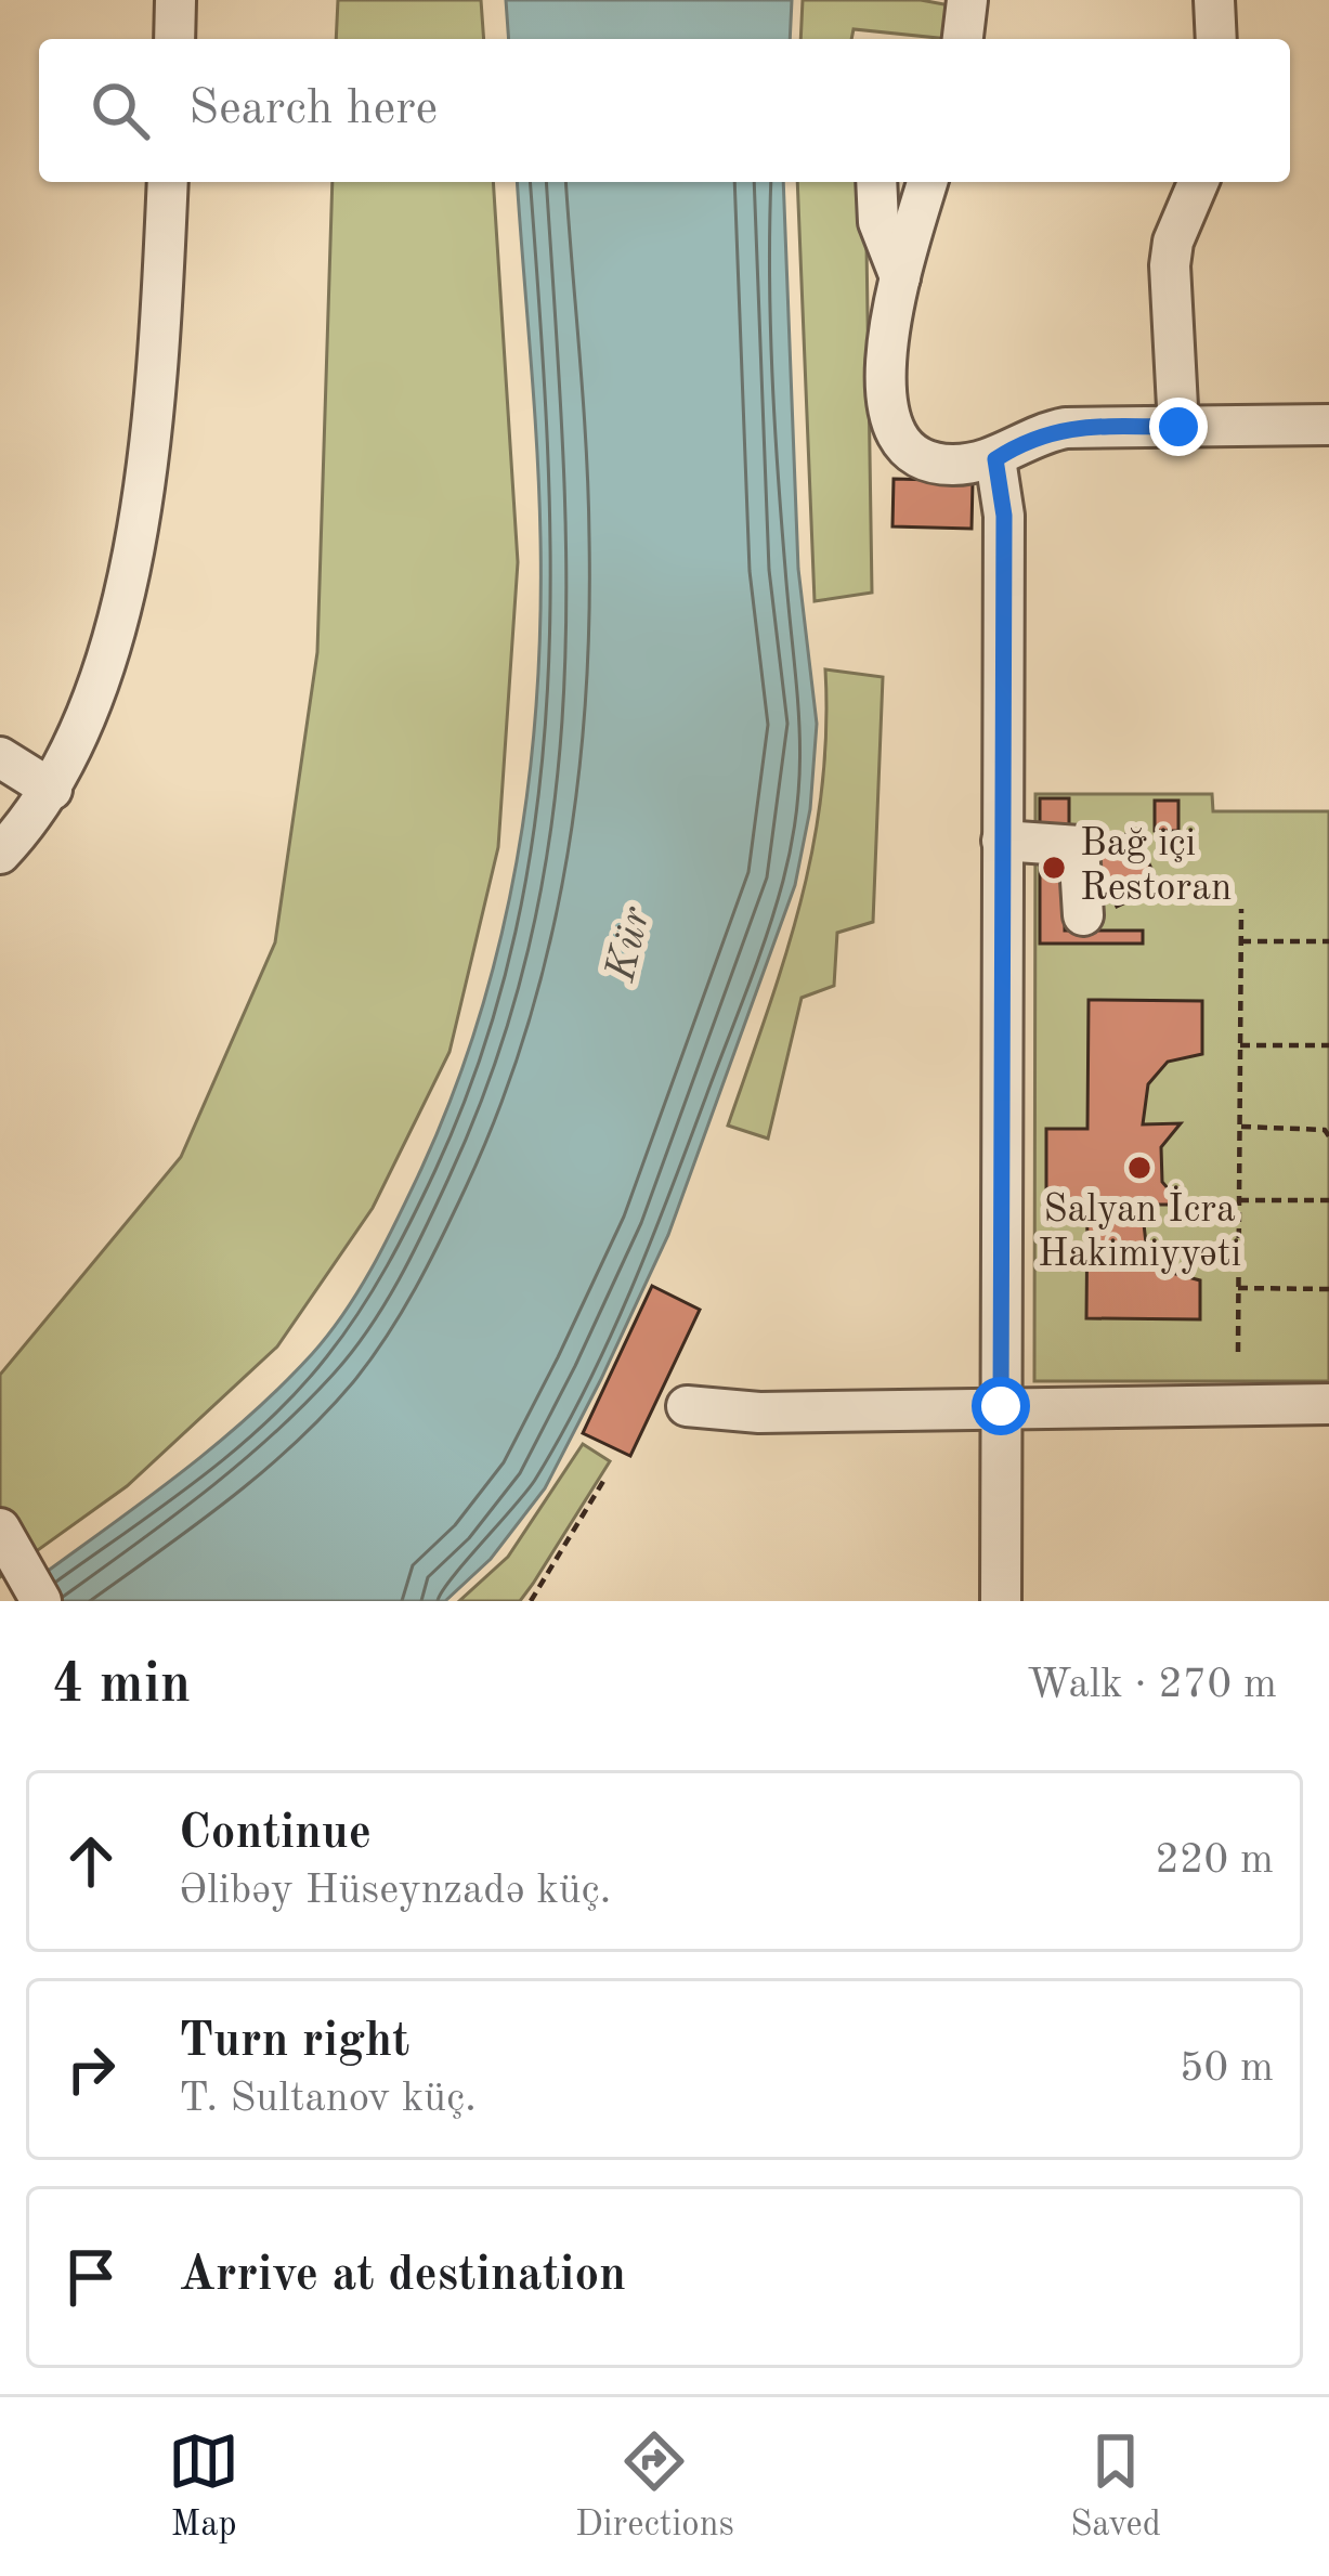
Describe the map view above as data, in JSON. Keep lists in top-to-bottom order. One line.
{"water":["Kür"],"places":["Bağ içi Restoran","Salyan İcra Hakimiyyəti"],"page":{"search":"Search here","heading":["4 min","Walk · 270 m"],"list":[["Continue","Əlibəy Hüseynzadə küç.","220 m"],["Turn right","T. Sultanov küç.","50 m"],"Arrive at destination"],"nav":["Map","Directions","Saved"]}}
